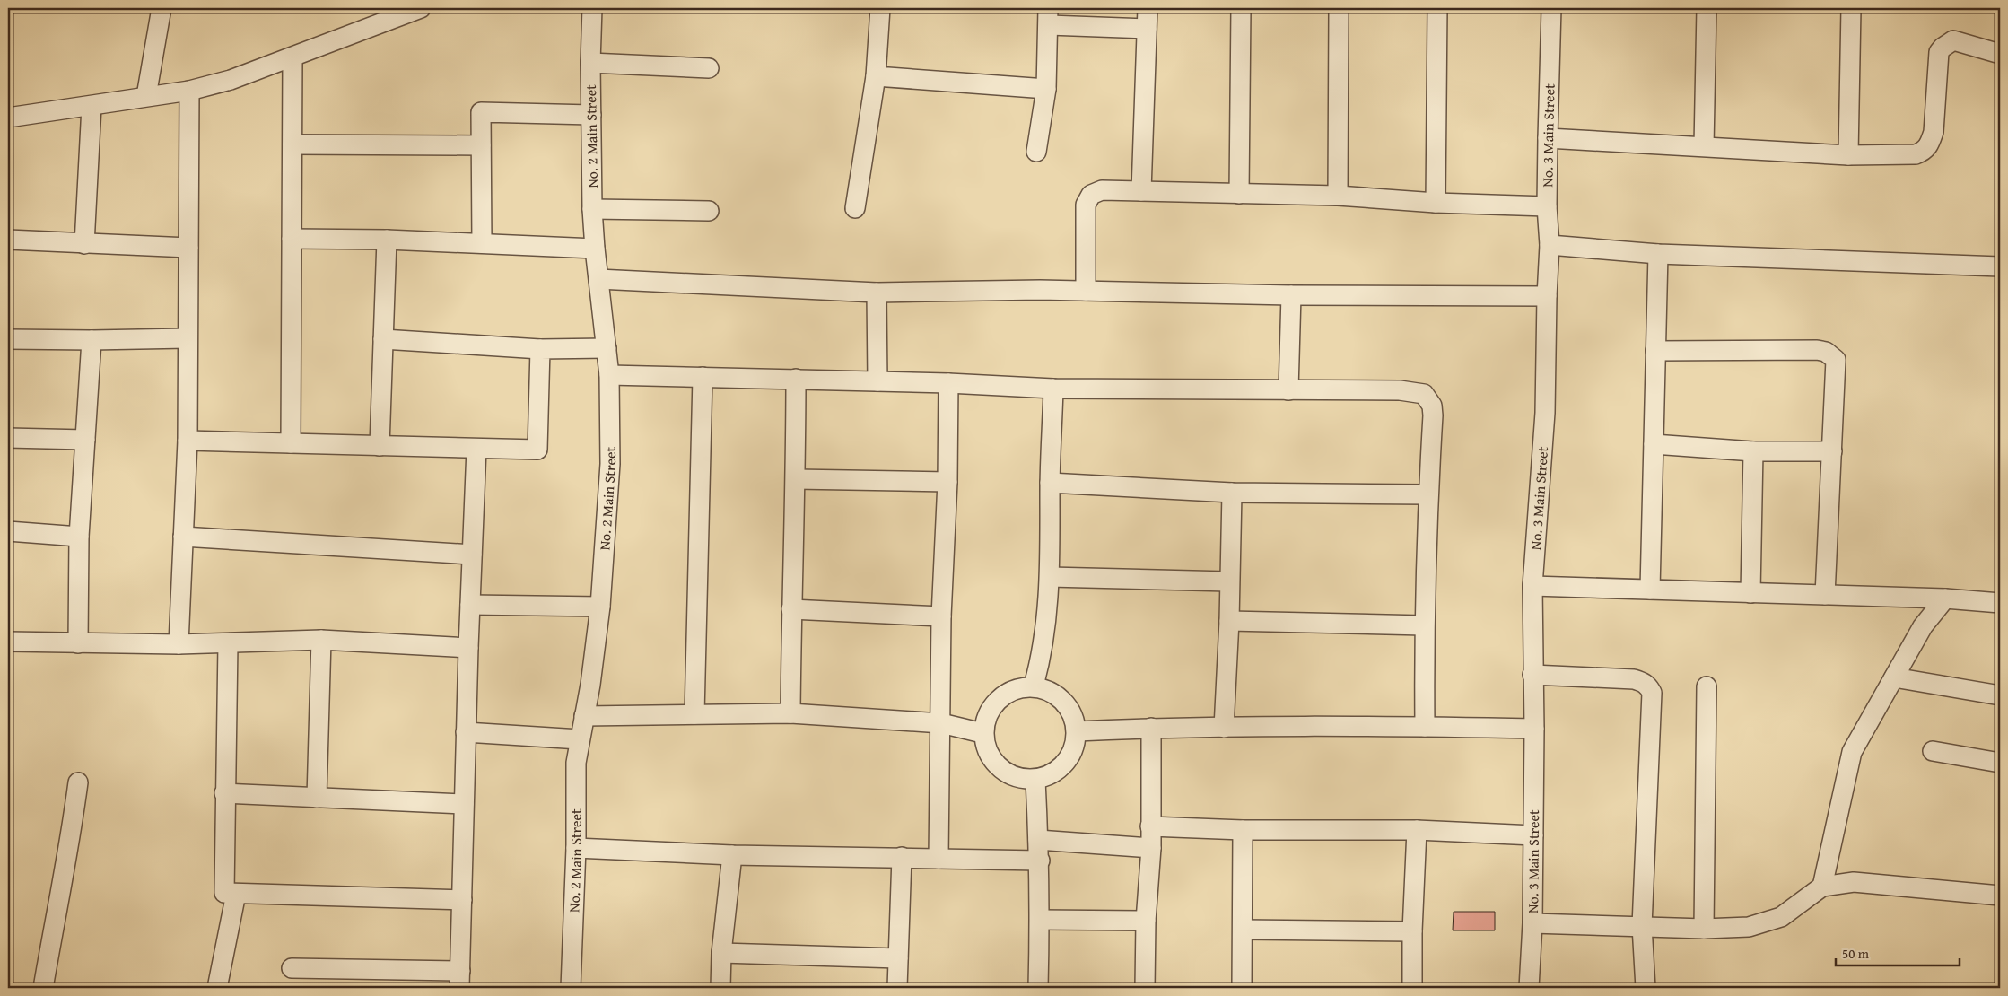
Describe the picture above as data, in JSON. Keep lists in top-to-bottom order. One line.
{"streets":{"street":["No. 3 Main Street","No. 2 Main Street"]},"scale_bar":"50 m"}
